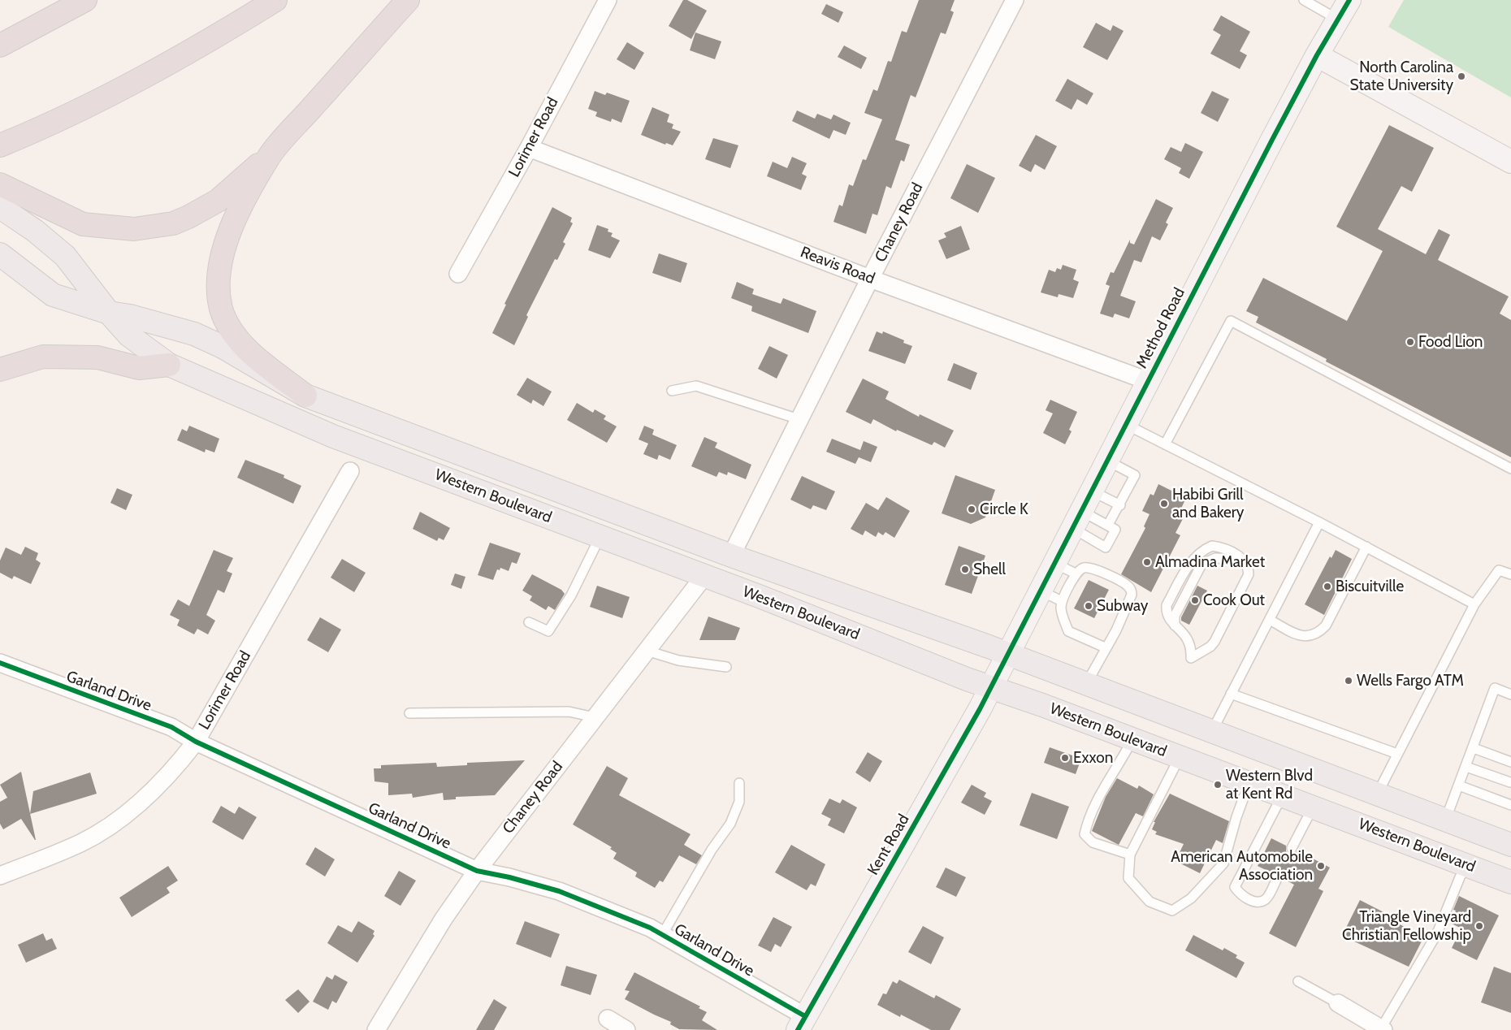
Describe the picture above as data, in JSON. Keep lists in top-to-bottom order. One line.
{"streets":{"main road":["Western Boulevard"],"street":["Lorimer Road","Chaney Road","Reavis Road","Method Road","Garland Drive","Kent Road"]},"crossings":[["Lorimer Road","Reavis Road"],["Lorimer Road","Garland Drive"],["Chaney Road","Reavis Road"],["Chaney Road","Western Boulevard"],["Chaney Road","Garland Drive"],["Reavis Road","Method Road"],["Method Road","Western Boulevard"],["Method Road","Kent Road"],["Western Boulevard","Kent Road"],["Garland Drive","Kent Road"]],"places":["North Carolina State University","Food Lion","Habibi Grill and Bakery","Circle K","Almadina Market","Shell","Biscuitville","Cook Out","Subway","Wells Fargo ATM","Exxon","Western Blvd at Kent Rd","American Automobile Association","Triangle Vineyard Christian Fellowship"]}
